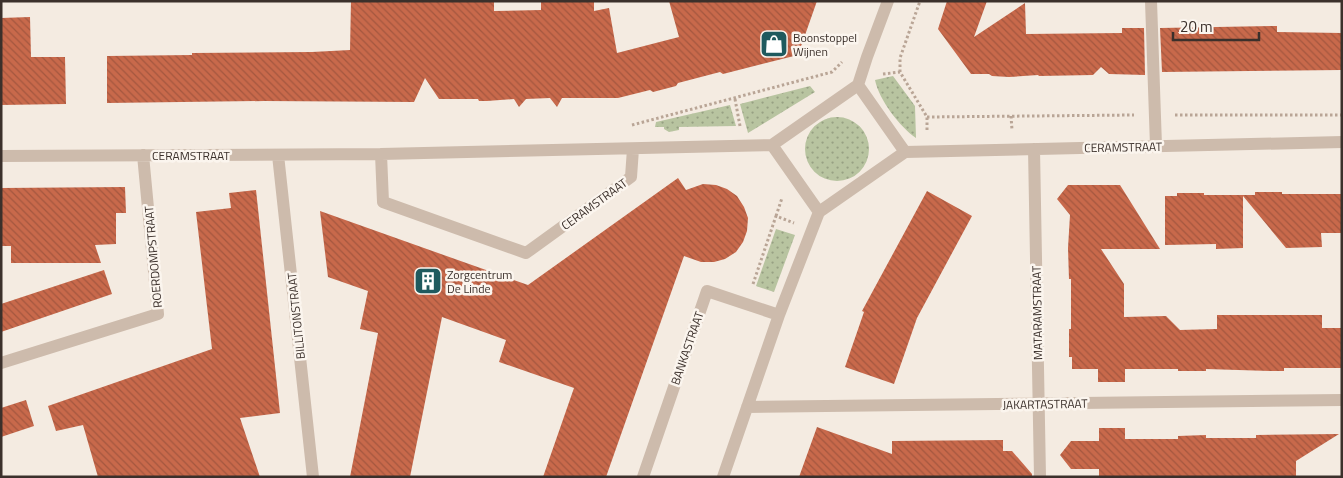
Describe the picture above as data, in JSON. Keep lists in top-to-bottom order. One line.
{"streets":{"street":["CERAMSTRAAT","ROERDOMPSTRAAT","MATARAMSTRAAT","BILLITONSTRAAT","BANKASTRAAT","JAKARTASTRAAT"]},"crossings":[["CERAMSTRAAT","ROERDOMPSTRAAT"],["CERAMSTRAAT","MATARAMSTRAAT"],["CERAMSTRAAT","BILLITONSTRAAT"],["MATARAMSTRAAT","JAKARTASTRAAT"]],"places":{"shop":["Boonstoppel Wijnen"],"building":["Zorgcentrum De Linde"]},"scale_bar":"20 m"}
